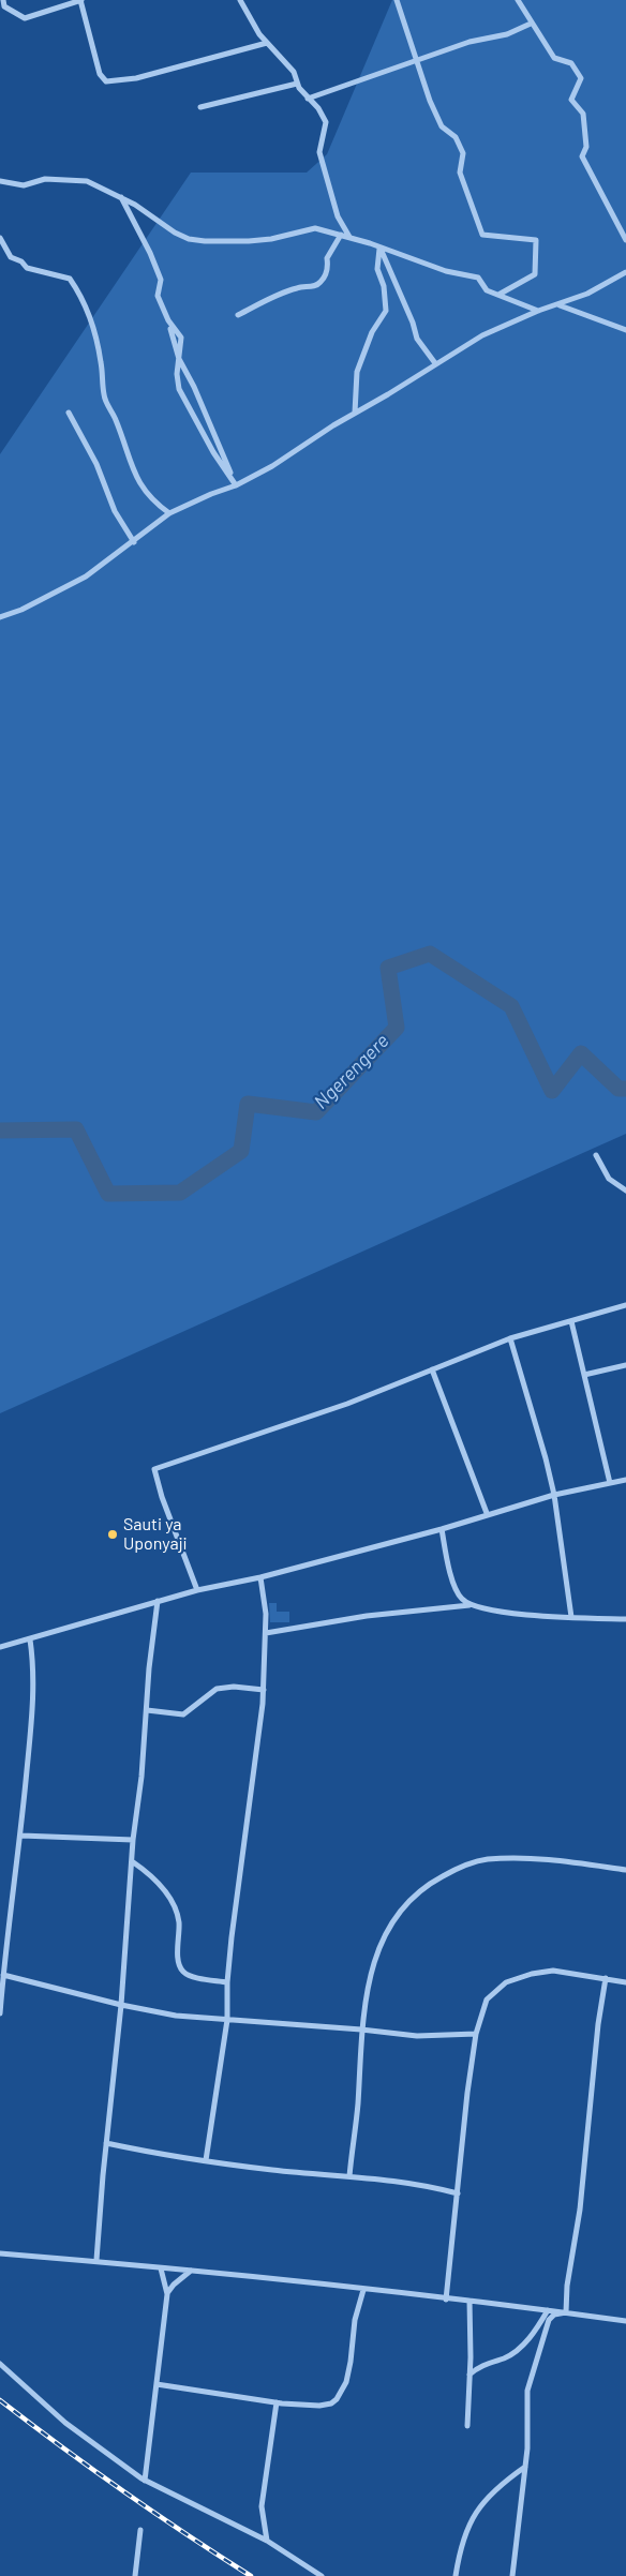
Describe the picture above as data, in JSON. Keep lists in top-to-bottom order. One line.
{"water":["Ngerengere"],"places":["Sauti ya Uponyaji"]}
